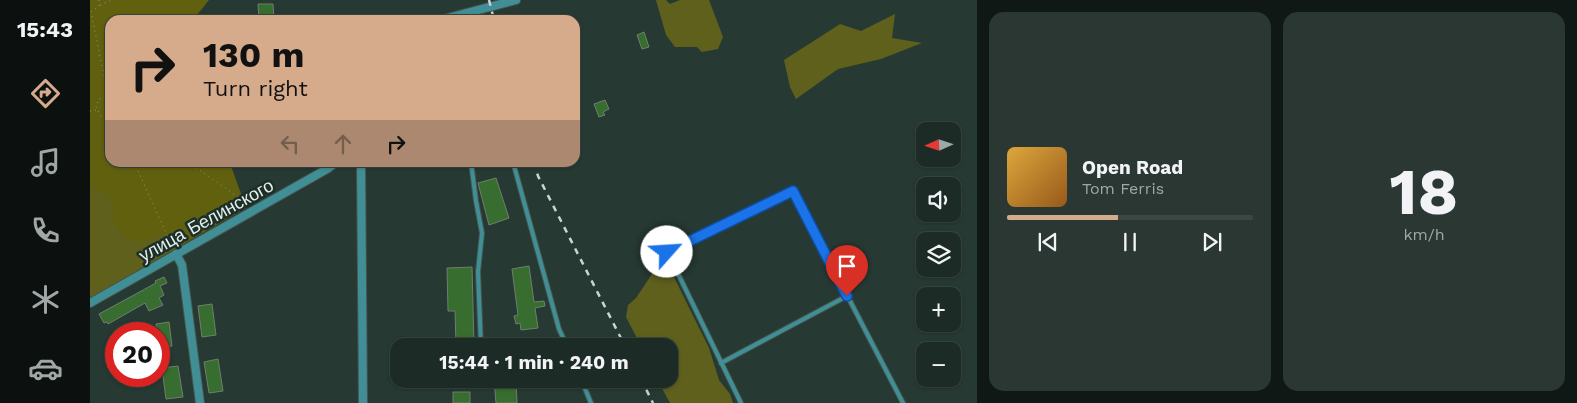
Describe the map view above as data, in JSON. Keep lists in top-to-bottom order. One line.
{"streets":{"street":["улица Белинского"]},"north":"left","page":{"tabs":"15:43","tile":["18","km/h"],"turn":["130 m","Turn right"],"map_buttons":["+","−"],"song":["Open Road","Tom Ferris"],"limit":"20","trip":"15:44 · 1 min · 240 m"}}
